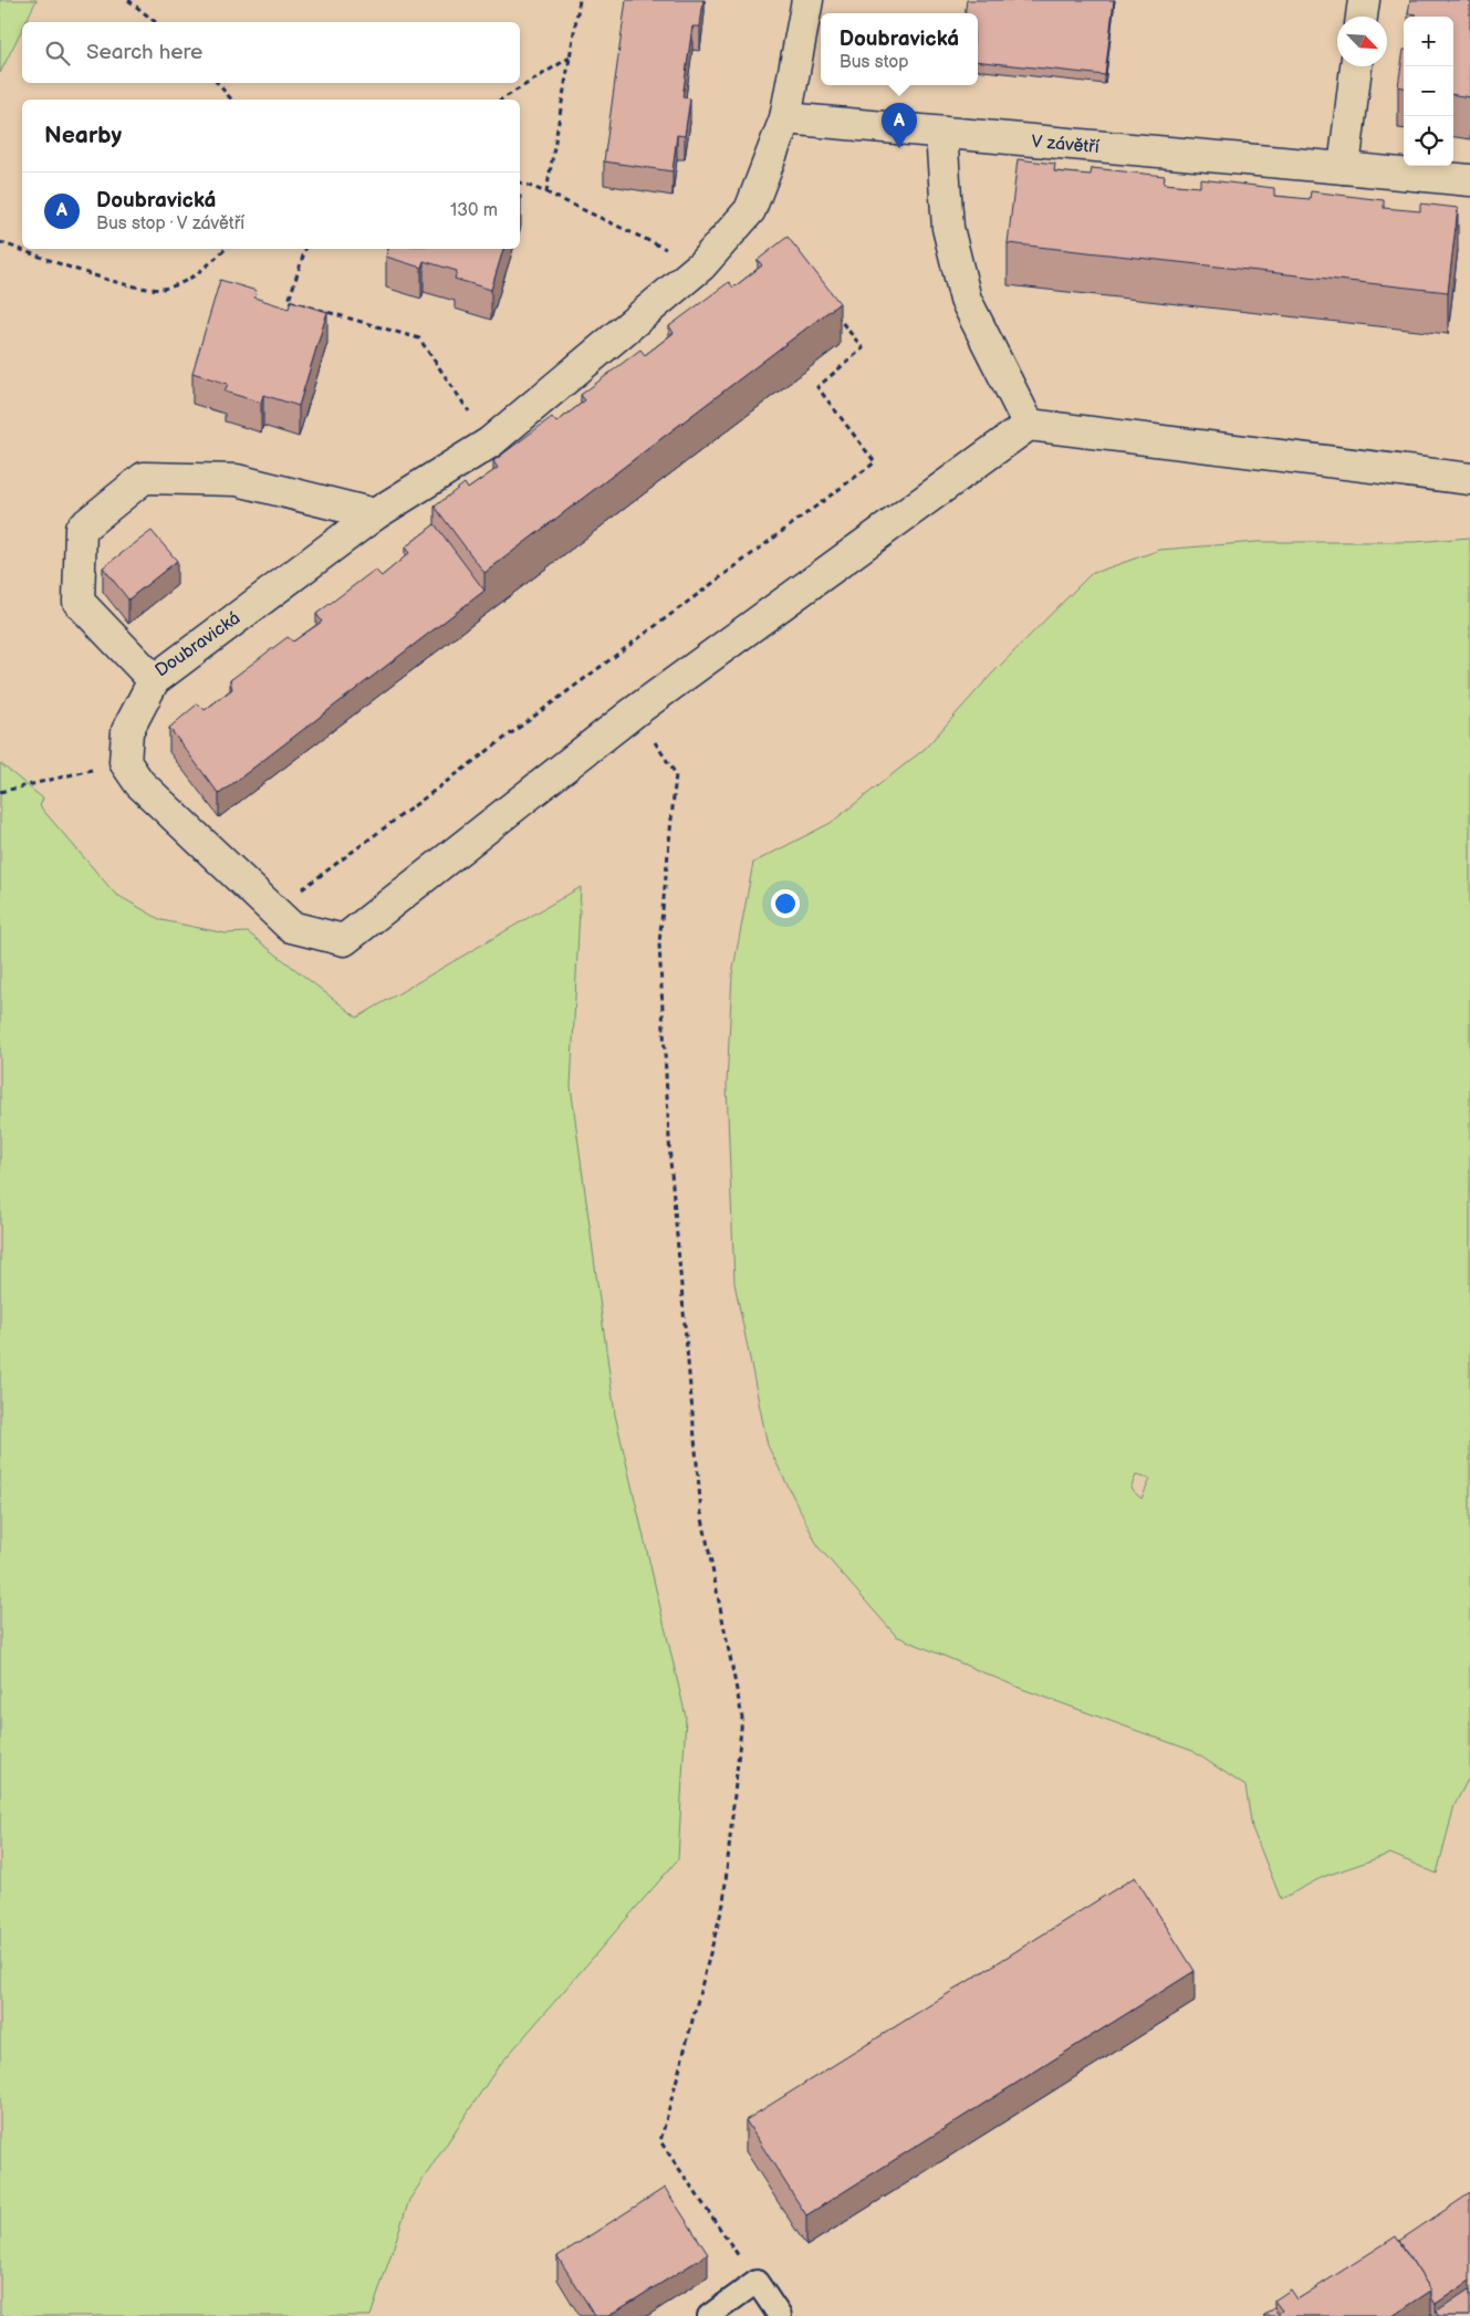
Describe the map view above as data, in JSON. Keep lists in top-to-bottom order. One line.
{"streets":{"street":["V závětří","Doubravická"]},"crossings":[["V závětří","Doubravická"]],"north":"bottom right","page":{"popup":["Doubravická","Bus stop"],"map_buttons":["+","−"],"search":"Search here","heading":"Nearby","pins":"A","list":[{"mark":"A","name":"Doubravická","note":"Bus stop · V závětří","value":"130 m"}]}}
